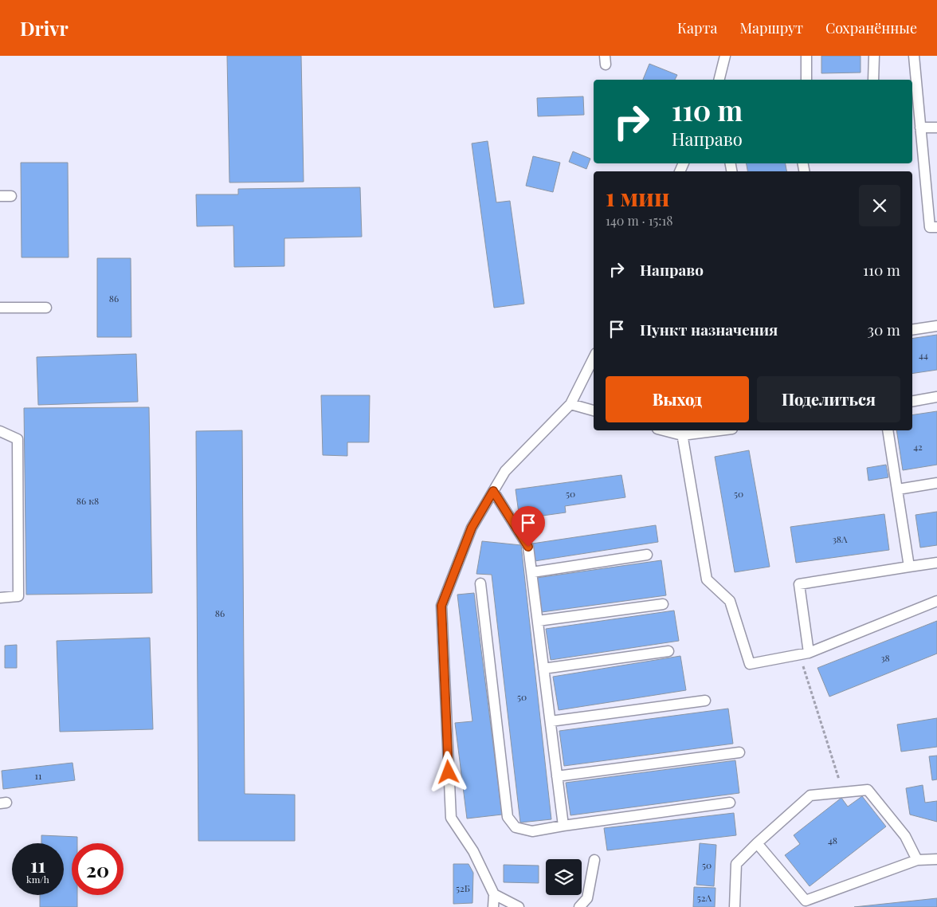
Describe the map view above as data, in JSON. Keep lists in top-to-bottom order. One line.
{"house_numbers":["86","44","42","50","50","86 к8","38А","86","38","50","11","48","50","52Б","52А"],"page":{"header":"Drivr","nav":["Карта","Маршрут","Сохранённые"],"turn":["110 m","Направо"],"heading":["1 мин","140 m · 15:18"],"list":[{"name":"Направо","value":"110 m"},{"name":"Пункт назначения","value":"30 m"}],"buttons":["Выход","Поделиться"],"speed":"11 km/h","limit":"20"}}
